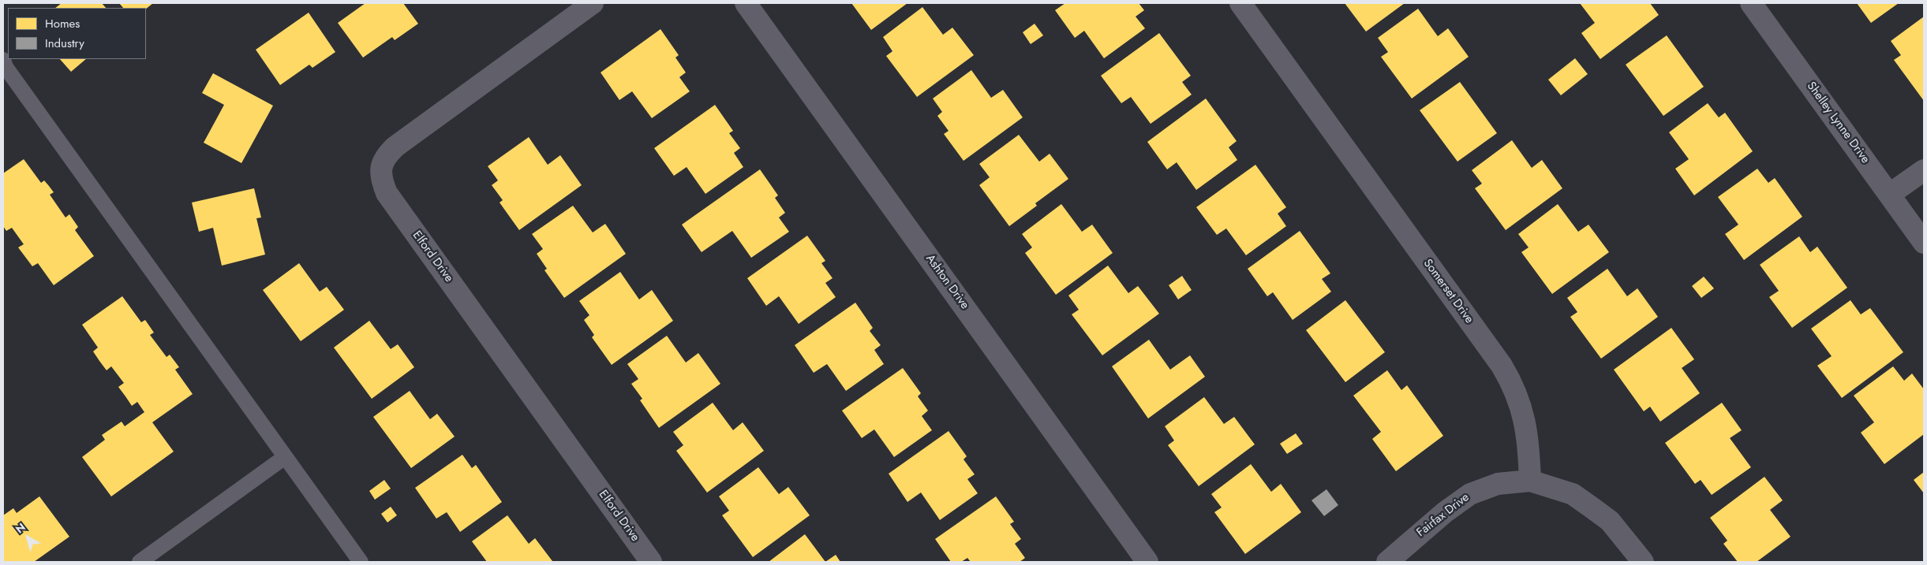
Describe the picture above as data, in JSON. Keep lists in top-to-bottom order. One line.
{"streets":{"street":["Shelley Lynne Drive","Elford Drive","Ashton Drive","Somerset Drive","Fairfax Drive"]},"crossings":[["Somerset Drive","Fairfax Drive"]],"legend":["Homes","Industry"],"north":"top left"}
